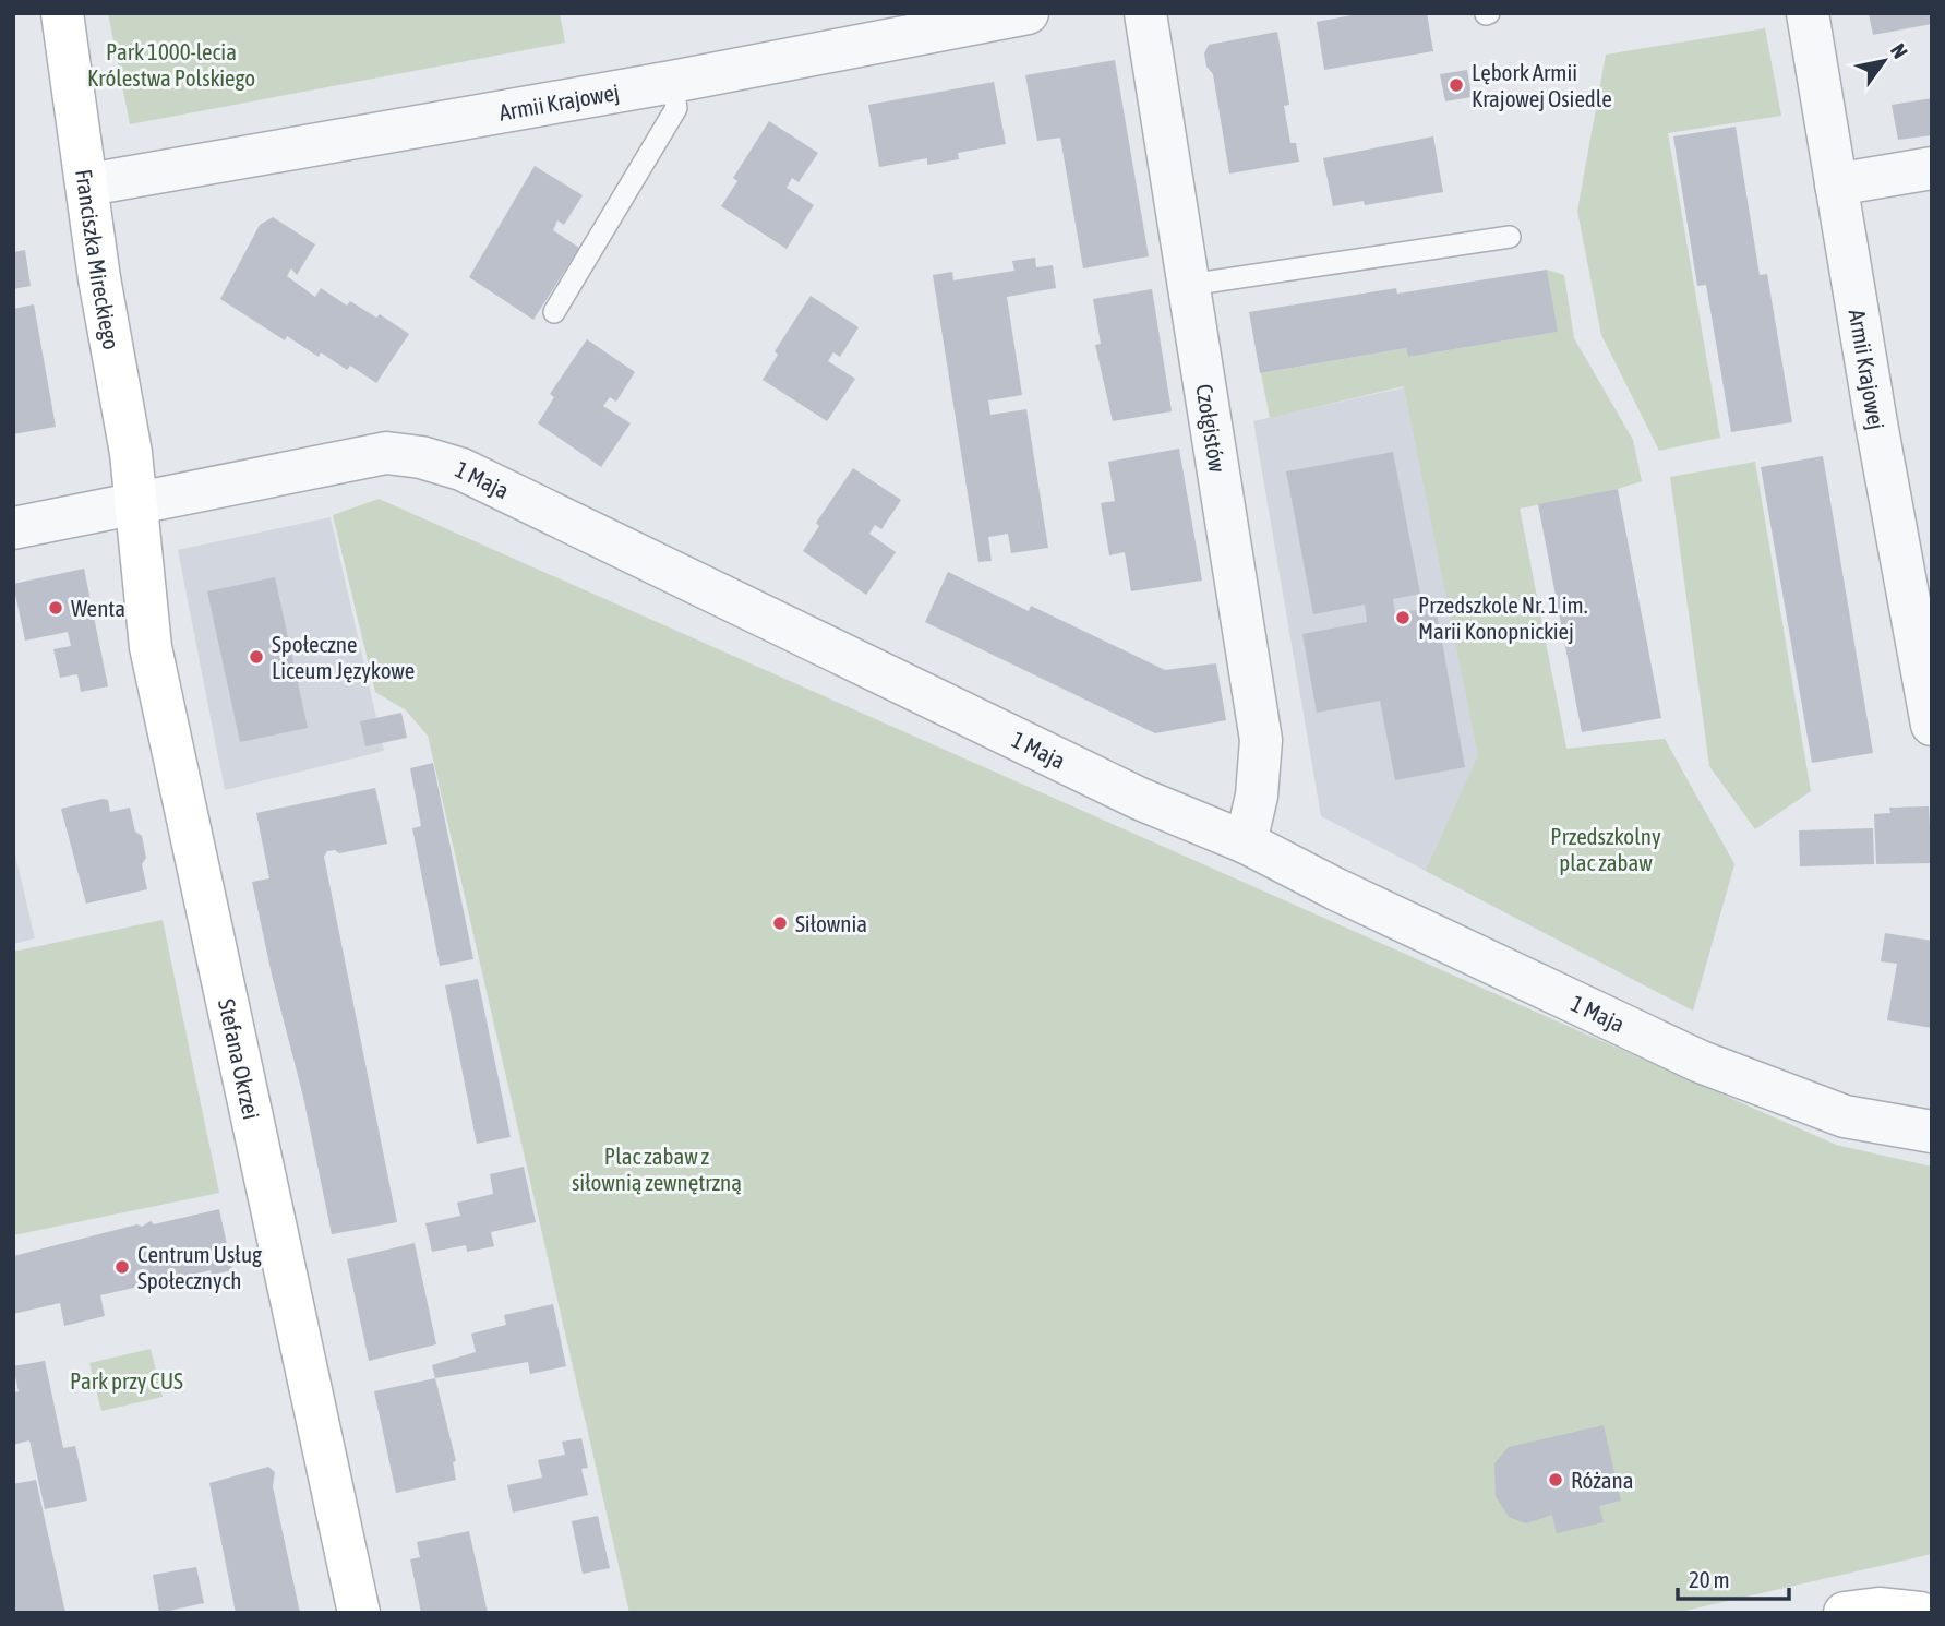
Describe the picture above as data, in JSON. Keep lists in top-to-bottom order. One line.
{"streets":{"street":["Armii Krajowej","Franciszka Mireckiego","Czołgistów","1 Maja","Stefana Okrzei"]},"crossings":[["Armii Krajowej","Franciszka Mireckiego"],["Franciszka Mireckiego","1 Maja"],["Franciszka Mireckiego","Stefana Okrzei"],["Czołgistów","1 Maja"],["1 Maja","Stefana Okrzei"]],"parks":["Park 1000-lecia Królestwa Polskiego","Przedszkolny plac zabaw","Plac zabaw z siłownią zewnętrzną","Park przy CUS"],"places":["Lębork Armii Krajowej Osiedle","Wenta","Przedszkole Nr. 1 im. Marii Konopnickiej","Społeczne Liceum Językowe","Siłownia","Centrum Usług Społecznych","Różana"],"scale_bar":"20 m","north":"top right"}
